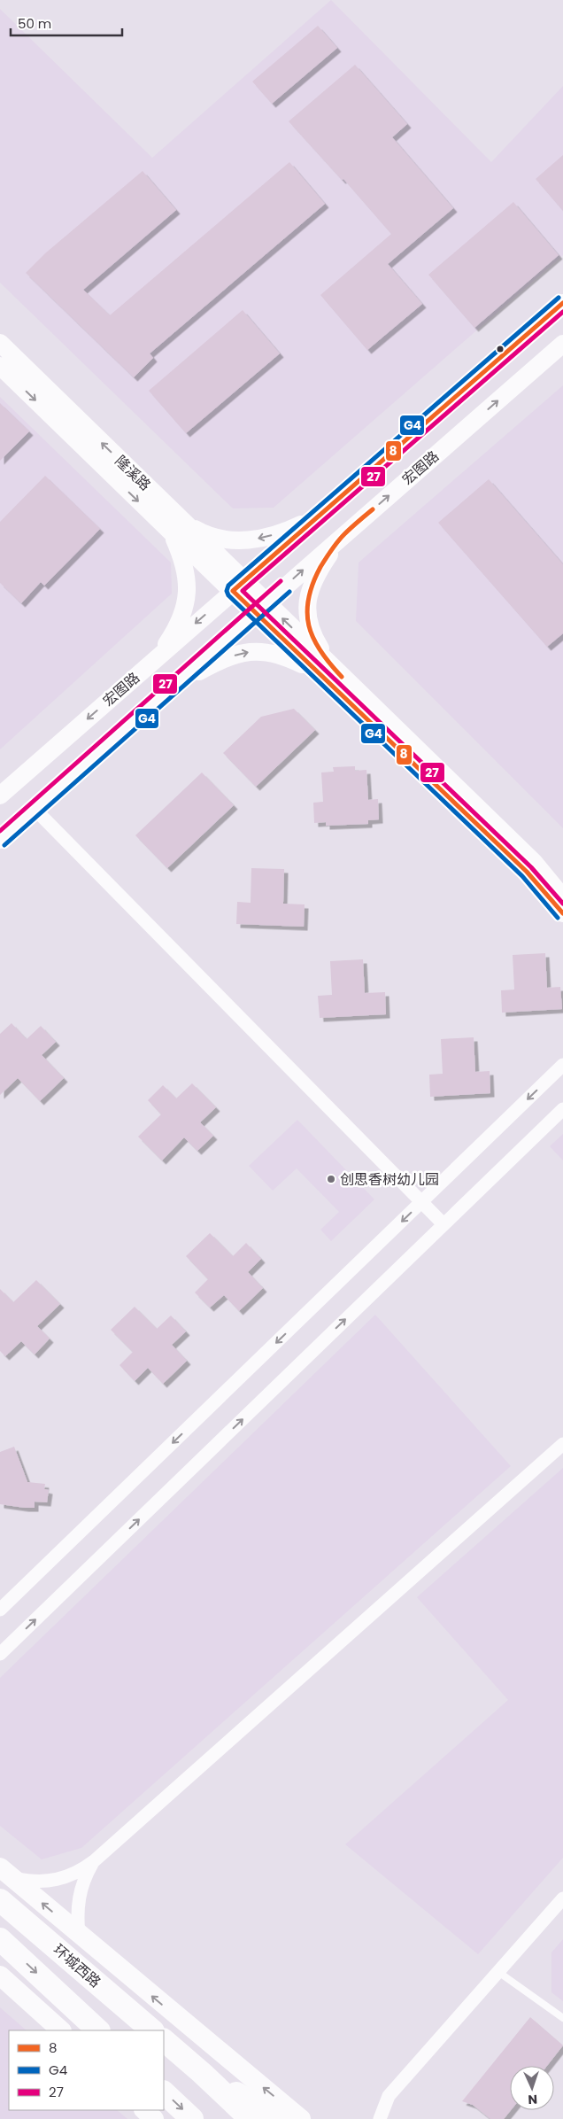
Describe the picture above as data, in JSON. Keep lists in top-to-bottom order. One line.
{"streets":{"highway":["环城西路"],"street":["宏图路","隆溪路"]},"crossings":[["宏图路","隆溪路"]],"places":["创思香树幼儿园"],"lines":["transit line G4","transit line 8","transit line 27"],"legend":["8","G4","27"],"scale_bar":"50 m","north":"bottom"}
